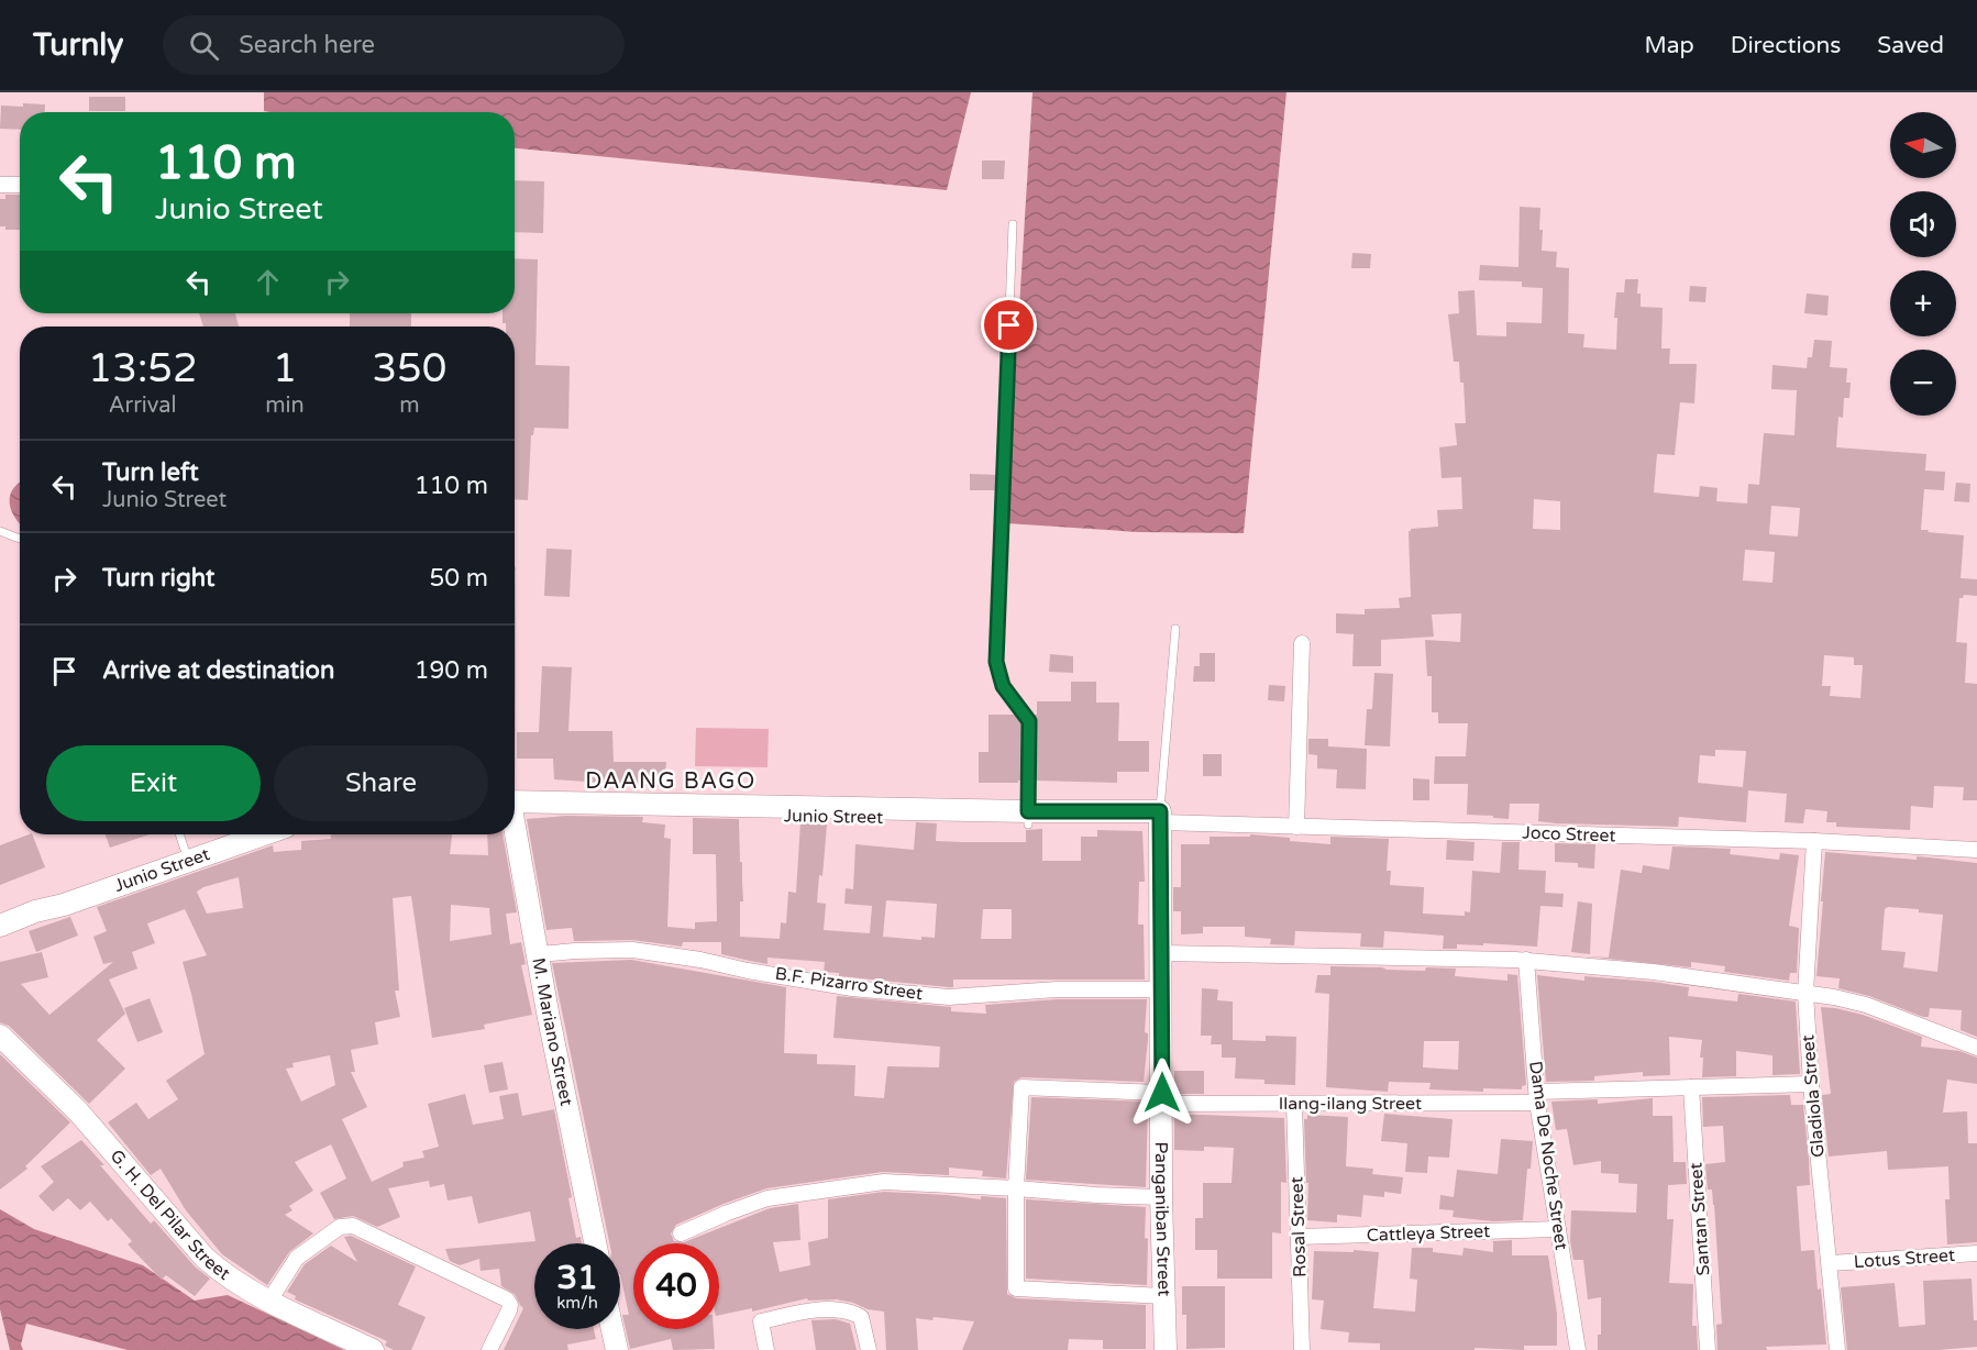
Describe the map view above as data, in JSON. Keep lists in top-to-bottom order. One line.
{"streets":{"street":["Junio Street","Joco Street","B.F. Pizarro Street","M. Mariano Street","Gladiola Street","Ilang-ilang Street","Dama De Noche Street","G. H. Del Pilar Street","Panganiban Street","Santan Street","Rosal Street","Cattleya Street","Lotus Street"]},"crossings":[["Junio Street","Joco Street"],["Junio Street","Panganiban Street"],["Joco Street","Gladiola Street"],["Joco Street","Panganiban Street"],["B.F. Pizarro Street","M. Mariano Street"],["B.F. Pizarro Street","Panganiban Street"],["Gladiola Street","Ilang-ilang Street"],["Gladiola Street","Lotus Street"],["Ilang-ilang Street","Dama De Noche Street"],["Ilang-ilang Street","Panganiban Street"],["Ilang-ilang Street","Santan Street"],["Ilang-ilang Street","Rosal Street"],["Dama De Noche Street","Cattleya Street"],["Rosal Street","Cattleya Street"]],"districts":["DAANG BAGO"],"north":"left","page":{"header":"Turnly","search":"Search here","nav":["Map","Directions","Saved"],"map_buttons":["+","−"],"turn":["110 m","Junio Street"],"eta":["13:52","Arrival","1","min","350","m"],"list":[{"name":"Turn left","note":"Junio Street","value":"110 m"},{"name":"Turn right","value":"50 m"},{"name":"Arrive at destination","value":"190 m"}],"buttons":["Exit","Share"],"speed":"31 km/h","limit":"40"}}
